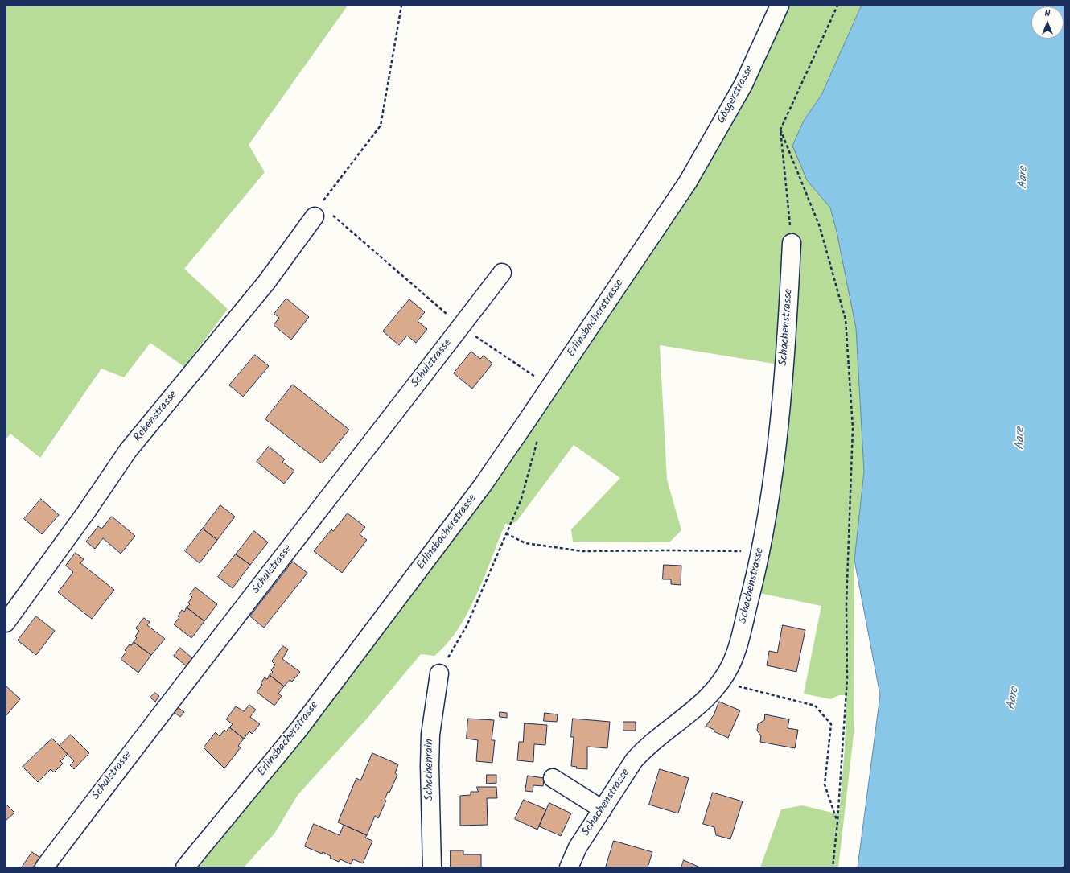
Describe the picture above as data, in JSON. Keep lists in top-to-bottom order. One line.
{"streets":{"street":["Gösgerstrasse","Erlinsbacherstrasse","Schachenstrasse","Schulstrasse","Rebenstrasse","Schachenrain"]},"crossings":[["Gösgerstrasse","Erlinsbacherstrasse"]],"water":["Aare"],"north":"top"}
